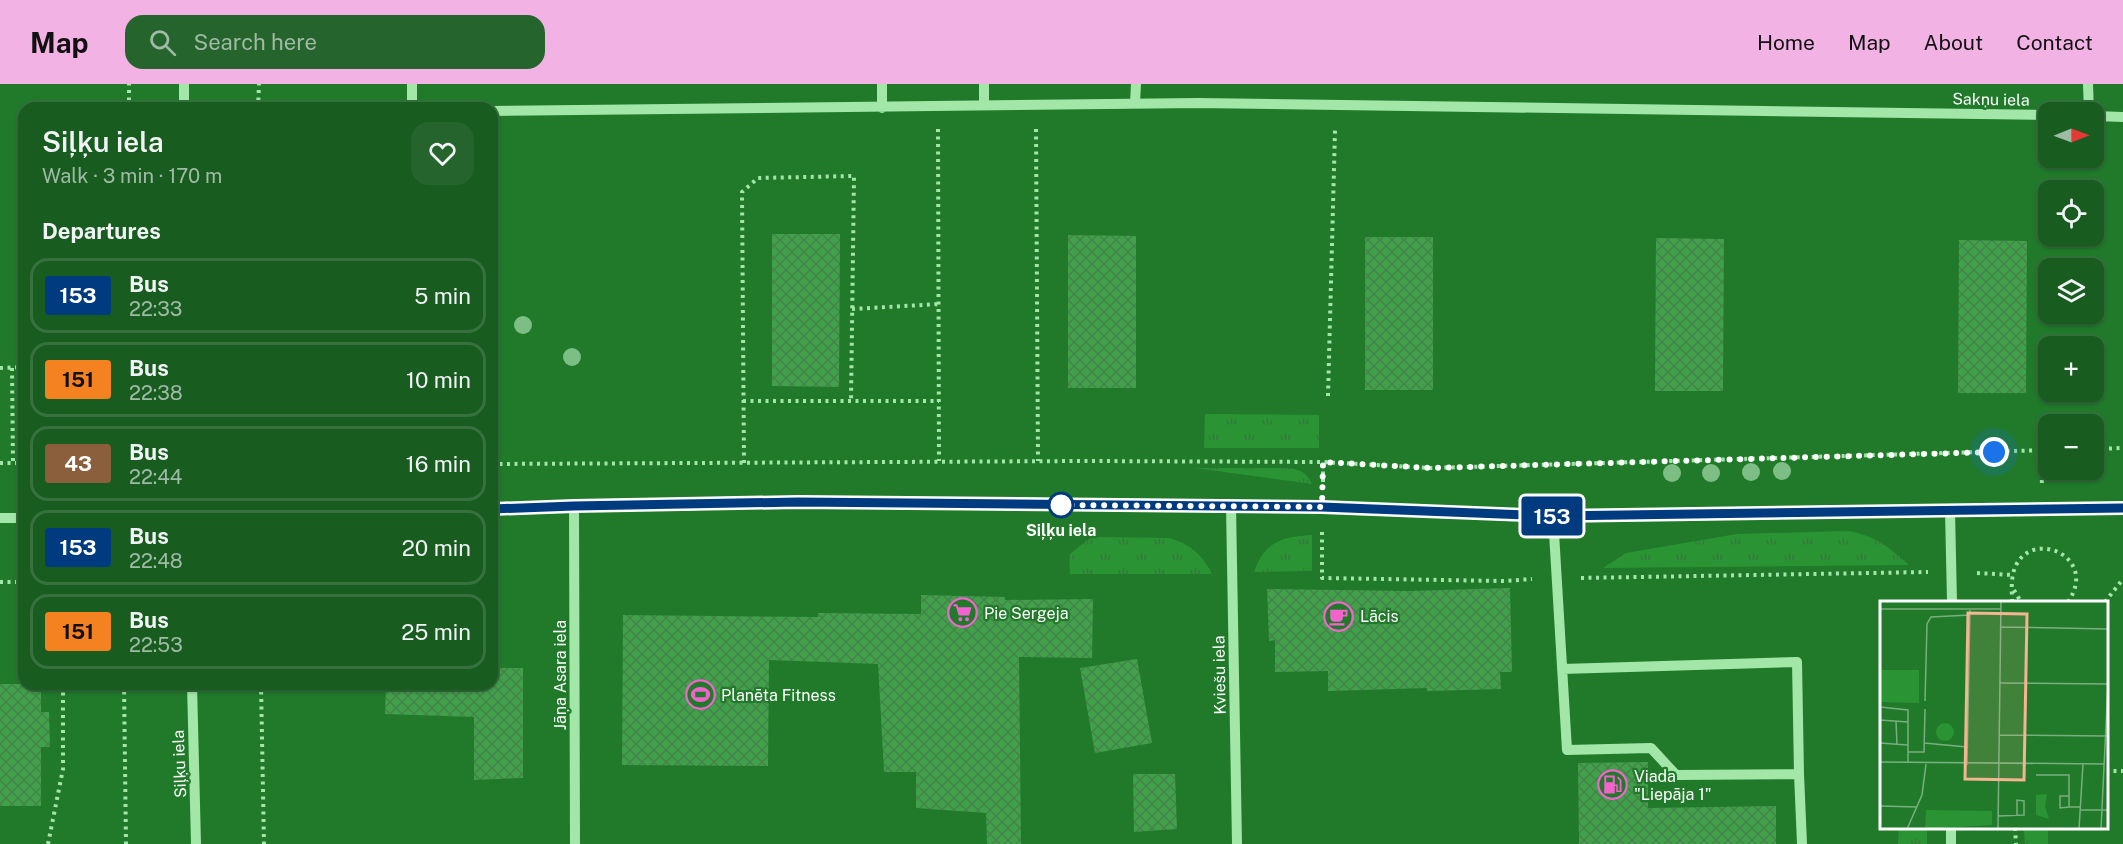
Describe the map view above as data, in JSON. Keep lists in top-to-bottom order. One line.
{"streets":{"street":["Sakņu iela","Jāņa Asara iela","Kviešu iela","Siļķu iela"]},"places":{"other":["Siļķu iela"],"supermarket":["Pie Sergeja"],"cafe":["Lācis"],"sports":["Planēta Fitness"],"fuel station":["Viada \"Liepāja 1\""]},"lines":["bus line 153"],"north":"right","page":{"header":"Map","search":"Search here","nav":["Home","Map","About","Contact"],"on_map":"153","map_buttons":["+","−"],"heading":[["Siļķu iela","Walk · 3 min · 170 m"],"Departures"],"list":[{"mark":"153","name":"Bus","note":"22:33","value":"5 min"},{"mark":"151","name":"Bus","note":"22:38","value":"10 min"},{"mark":"43","name":"Bus","note":"22:44","value":"16 min"},{"mark":"153","name":"Bus","note":"22:48","value":"20 min"},{"mark":"151","name":"Bus","note":"22:53","value":"25 min"}]}}
